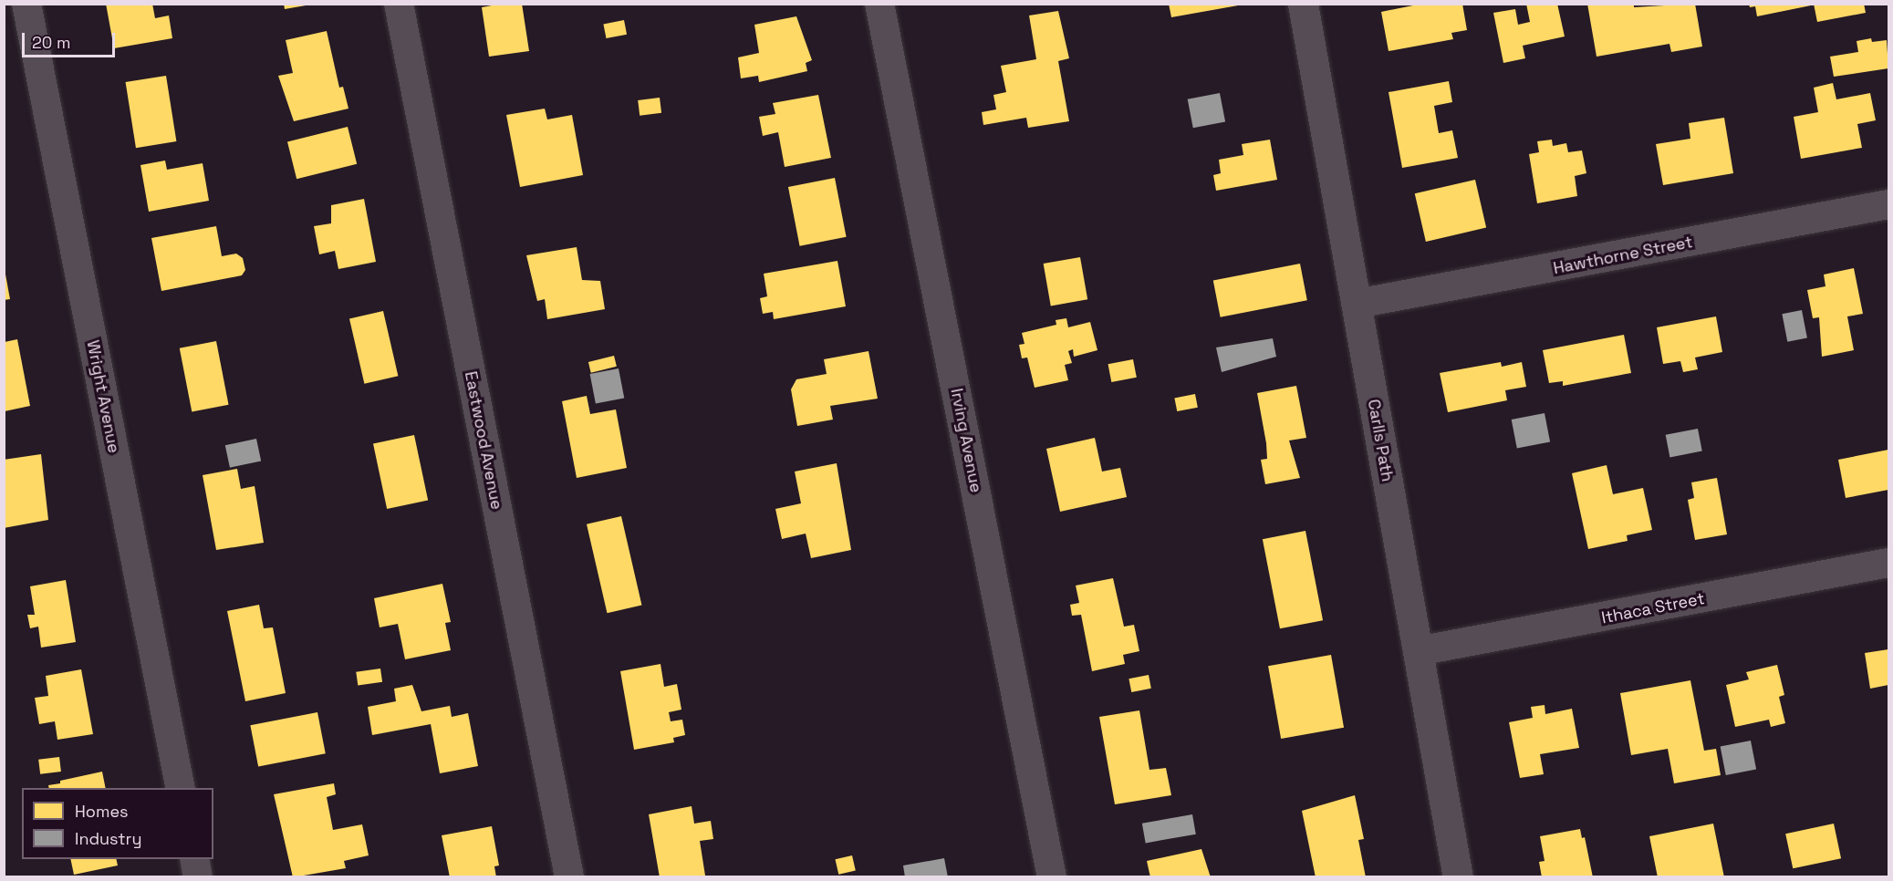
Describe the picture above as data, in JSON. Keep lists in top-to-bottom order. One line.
{"streets":{"street":["Hawthorne Street","Wright Avenue","Eastwood Avenue","Irving Avenue","Carlls Path","Ithaca Street"]},"crossings":[["Hawthorne Street","Carlls Path"],["Carlls Path","Ithaca Street"]],"legend":["Homes","Industry"],"scale_bar":"20 m"}
